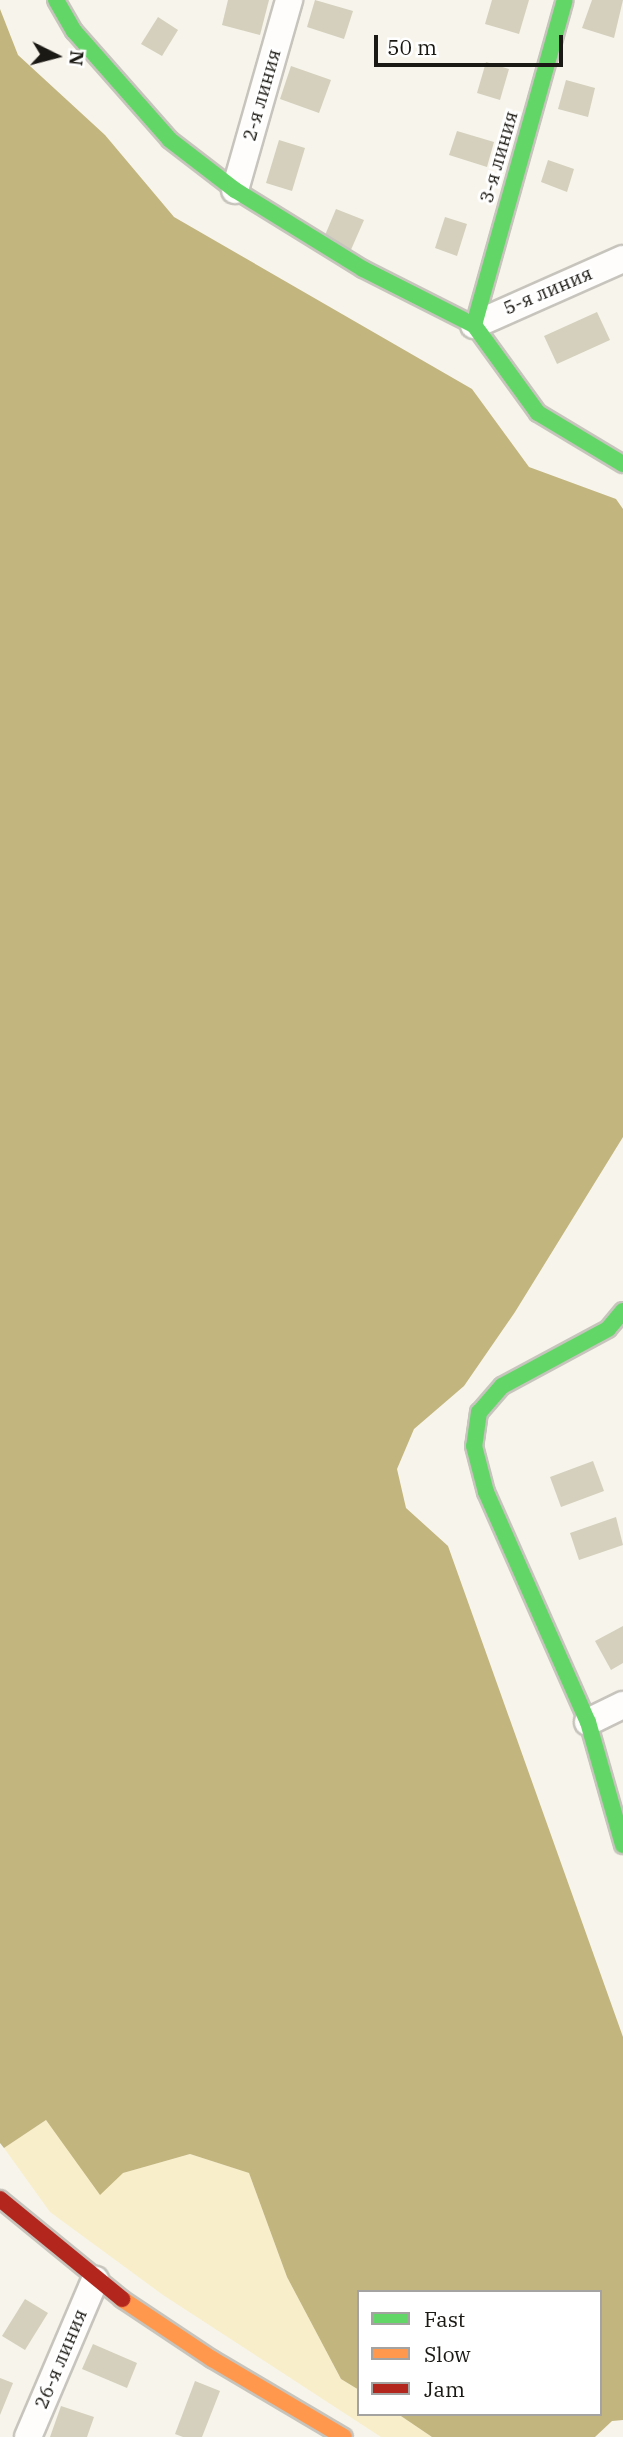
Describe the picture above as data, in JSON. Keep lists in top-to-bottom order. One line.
{"streets":{"street":["2-я линия","3-я линия","5-я линия","26-я линия"]},"crossings":[["3-я линия","5-я линия"]],"legend":["Fast","Slow","Jam"],"scale_bar":"50 m","north":"right"}
